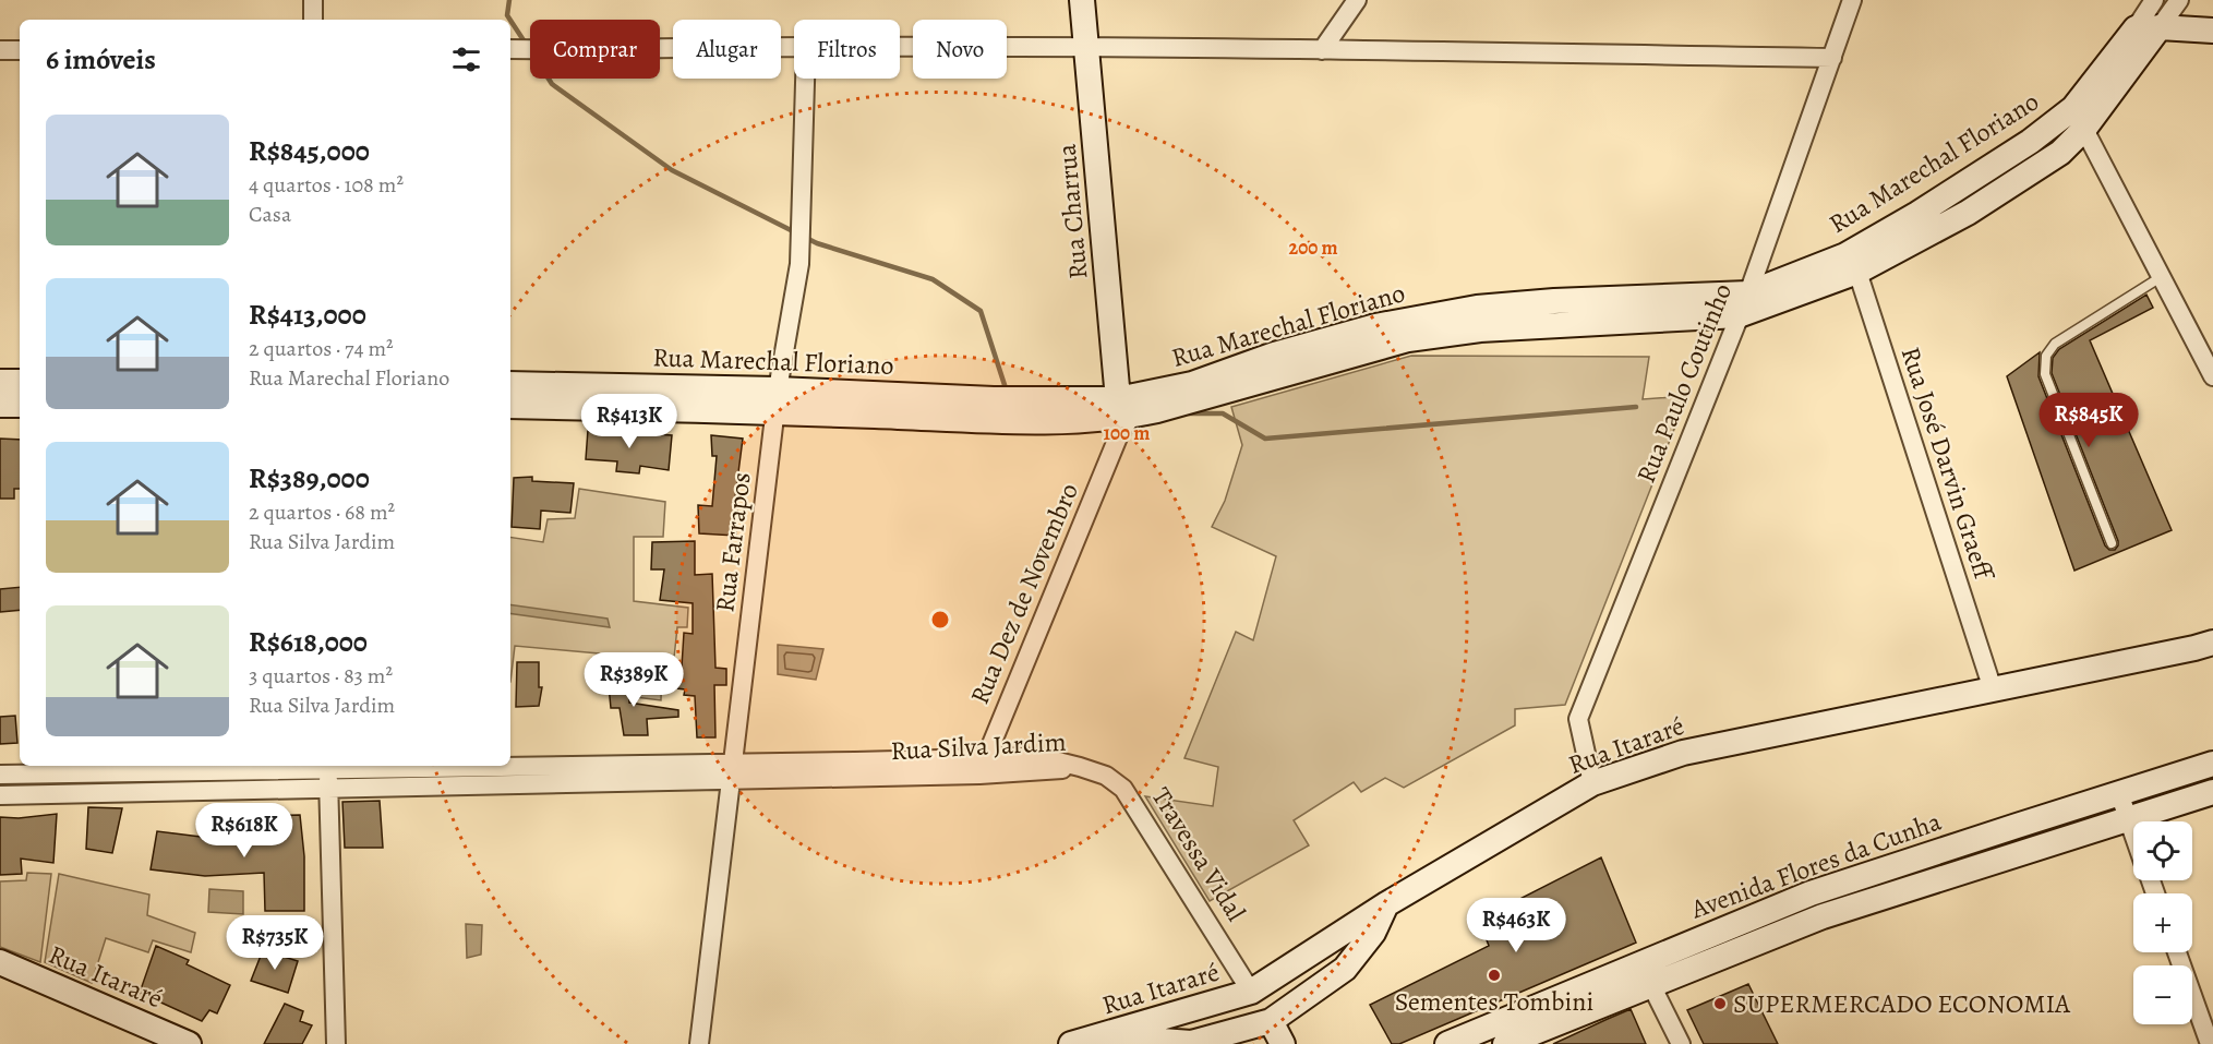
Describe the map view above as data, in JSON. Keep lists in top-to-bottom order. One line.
{"streets":{"street":["Rua Marechal Floriano","Rua Charrua","Rua Paulo Coutinho","Rua José Darvin Graeff","Rua Farrapos","Rua Dez de Novembro","Rua Itararé","Rua Silva Jardim","Travessa Vidal","Avenida Flores da Cunha"]},"crossings":[["Rua Marechal Floriano","Rua Charrua"],["Rua Marechal Floriano","Rua Paulo Coutinho"],["Rua Marechal Floriano","Rua José Darvin Graeff"],["Rua Marechal Floriano","Rua Farrapos"],["Rua Marechal Floriano","Rua Dez de Novembro"],["Rua Charrua","Rua Dez de Novembro"],["Rua Paulo Coutinho","Rua Itararé"],["Rua José Darvin Graeff","Rua Itararé"],["Rua Farrapos","Rua Silva Jardim"],["Rua Dez de Novembro","Rua Silva Jardim"],["Rua Itararé","Travessa Vidal"],["Rua Silva Jardim","Travessa Vidal"]],"places":["Sementes Tombini","SUPERMERCADO ECONOMIA"],"page":{"chip":["Comprar","Alugar","Filtros","Novo"],"heading":"6 imóveis","list":[{"name":"R$845,000","note":"4 quartos · 108 m² · Casa"},{"name":"R$413,000","note":"2 quartos · 74 m² · Rua Marechal Floriano"},{"name":"R$389,000","note":"2 quartos · 68 m² · Rua Silva Jardim"},{"name":"R$618,000","note":"3 quartos · 83 m² · Rua Silva Jardim"}],"price":["R$845K","R$413K","R$389K","R$618K","R$463K","R$735K"],"map_buttons":["+","−"]},"rings":["200 m","100 m"]}
